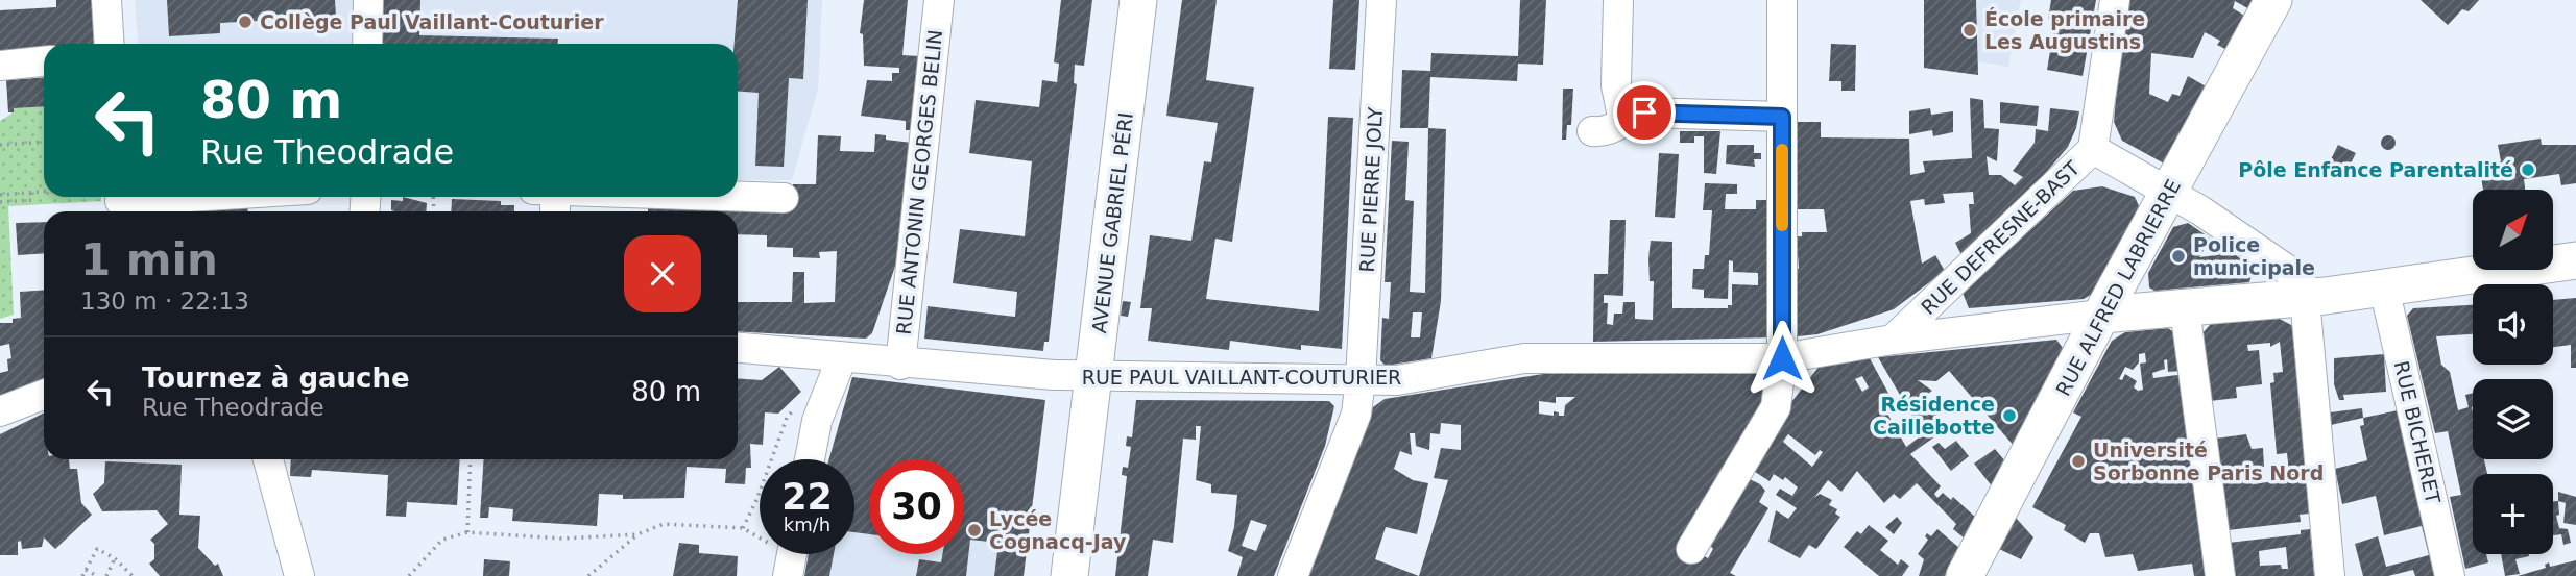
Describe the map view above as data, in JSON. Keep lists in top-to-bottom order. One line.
{"streets":{"main road":["AVENUE GABRIEL PÉRI","RUE ALFRED LABRIERRE"],"street":["RUE ANTONIN GEORGES BELIN","RUE PIERRE JOLY","RUE DEFRESNE-BAST","RUE PAUL VAILLANT-COUTURIER","RUE BICHERET"]},"crossings":[["RUE ANTONIN GEORGES BELIN","RUE PAUL VAILLANT-COUTURIER"],["RUE PIERRE JOLY","RUE PAUL VAILLANT-COUTURIER"],["AVENUE GABRIEL PÉRI","RUE PAUL VAILLANT-COUTURIER"],["RUE DEFRESNE-BAST","RUE PAUL VAILLANT-COUTURIER"],["RUE ALFRED LABRIERRE","RUE PAUL VAILLANT-COUTURIER"]],"places":["Collège Paul Vaillant-Couturier","École primaire Les Augustins","Pôle Enfance Parentalité","Police municipale","Résidence Caillebotte","Université Sorbonne Paris Nord","Lycée Cognacq-Jay"],"north":"top right","page":{"turn":["80 m","Rue Theodrade"],"map_buttons":"+","heading":["1 min","130 m · 22:13"],"list":[{"name":"Tournez à gauche","note":"Rue Theodrade","value":"80 m"}],"speed":"22 km/h","limit":"30"}}
